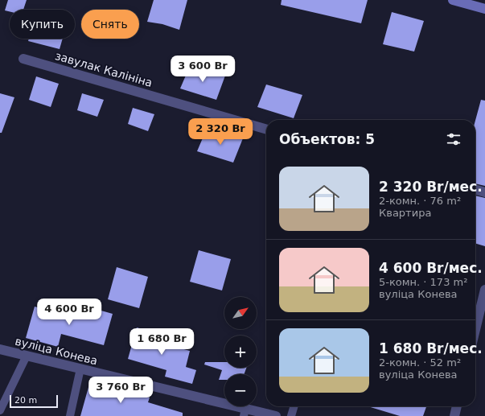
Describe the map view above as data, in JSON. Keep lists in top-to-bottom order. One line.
{"streets":{"street":["завулак Калініна","вуліца Конева"]},"scale_bar":"20 m","north":"top right","page":{"chip":["Купить","Снять"],"price":["3 600 Br","2 320 Br","4 600 Br","1 680 Br","3 760 Br"],"heading":"Объектов: 5","list":[{"name":"2 320 Br/мес.","note":"2-комн. · 76 m² · Квартира"},{"name":"4 600 Br/мес.","note":"5-комн. · 173 m² · вуліца Конева"},{"name":"1 680 Br/мес.","note":"2-комн. · 52 m² · вуліца Конева"}],"map_buttons":["+","−"],"scale":"20 m"}}
